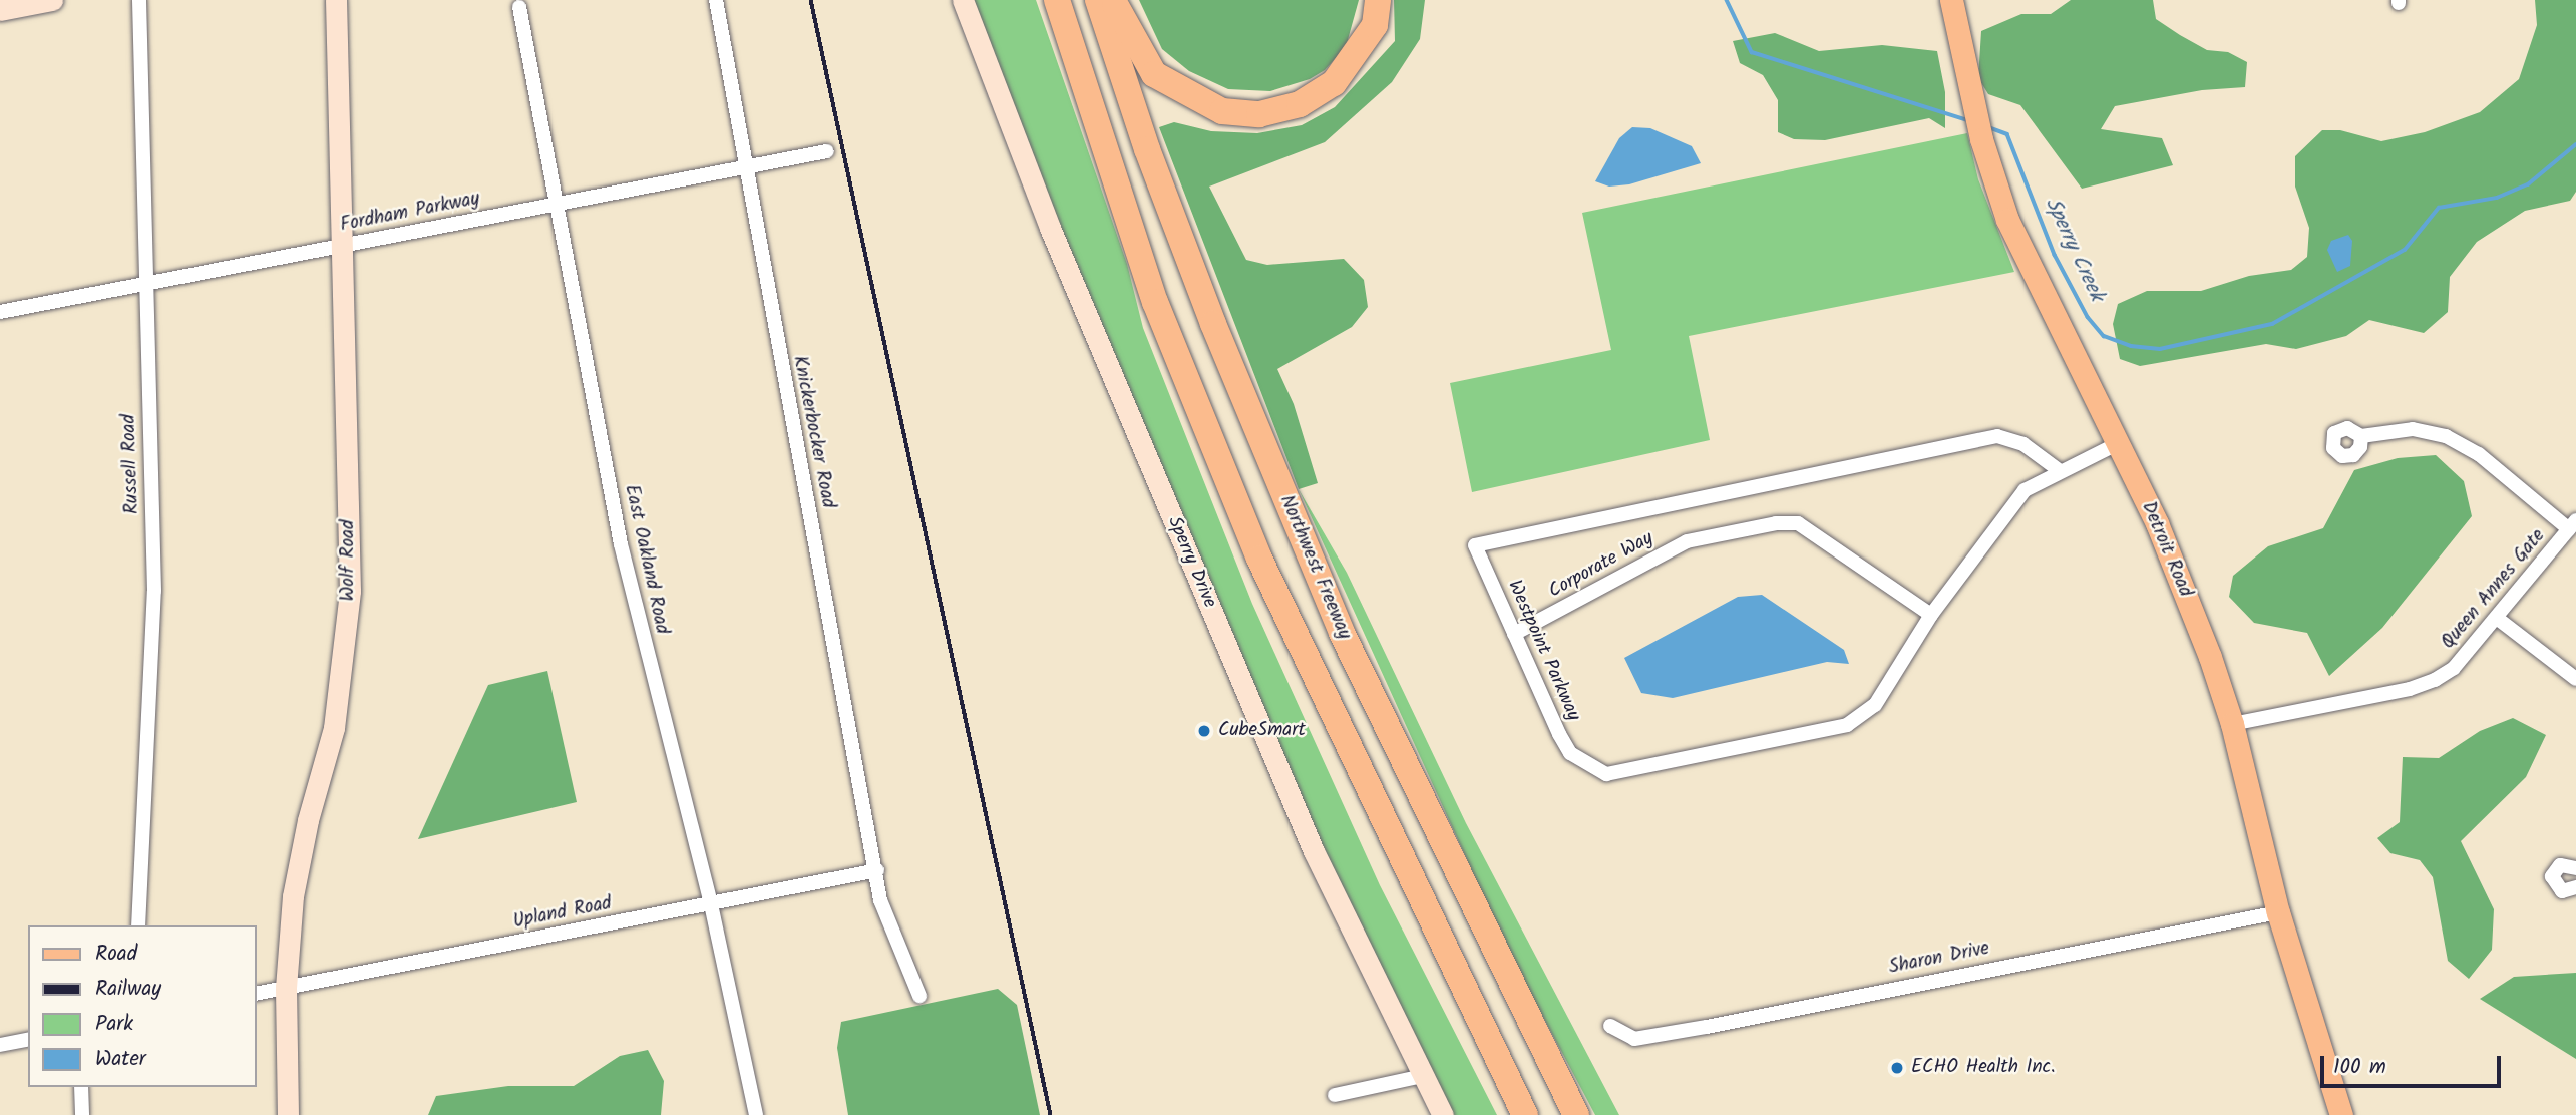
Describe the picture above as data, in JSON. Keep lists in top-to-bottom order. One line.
{"streets":{"highway":["Northwest Freeway"],"main road":["Detroit Road"],"street":["Fordham Parkway","Knickerbocker Road","Russell Road","East Oakland Road","Wolf Road","Sperry Drive","Corporate Way","Queen Annes Gate","Westpoint Parkway","Upland Road","Sharon Drive"]},"crossings":[["Fordham Parkway","Knickerbocker Road"],["Fordham Parkway","Russell Road"],["Fordham Parkway","East Oakland Road"],["Fordham Parkway","Wolf Road"],["Knickerbocker Road","Upland Road"],["Detroit Road","Queen Annes Gate"],["Detroit Road","Westpoint Parkway"],["Detroit Road","Sharon Drive"],["East Oakland Road","Upland Road"],["Wolf Road","Upland Road"],["Corporate Way","Westpoint Parkway"]],"water":["Sperry Creek"],"places":["CubeSmart","ECHO Health Inc."],"legend":["Road","Railway","Park","Water"],"scale_bar":"100 m"}
